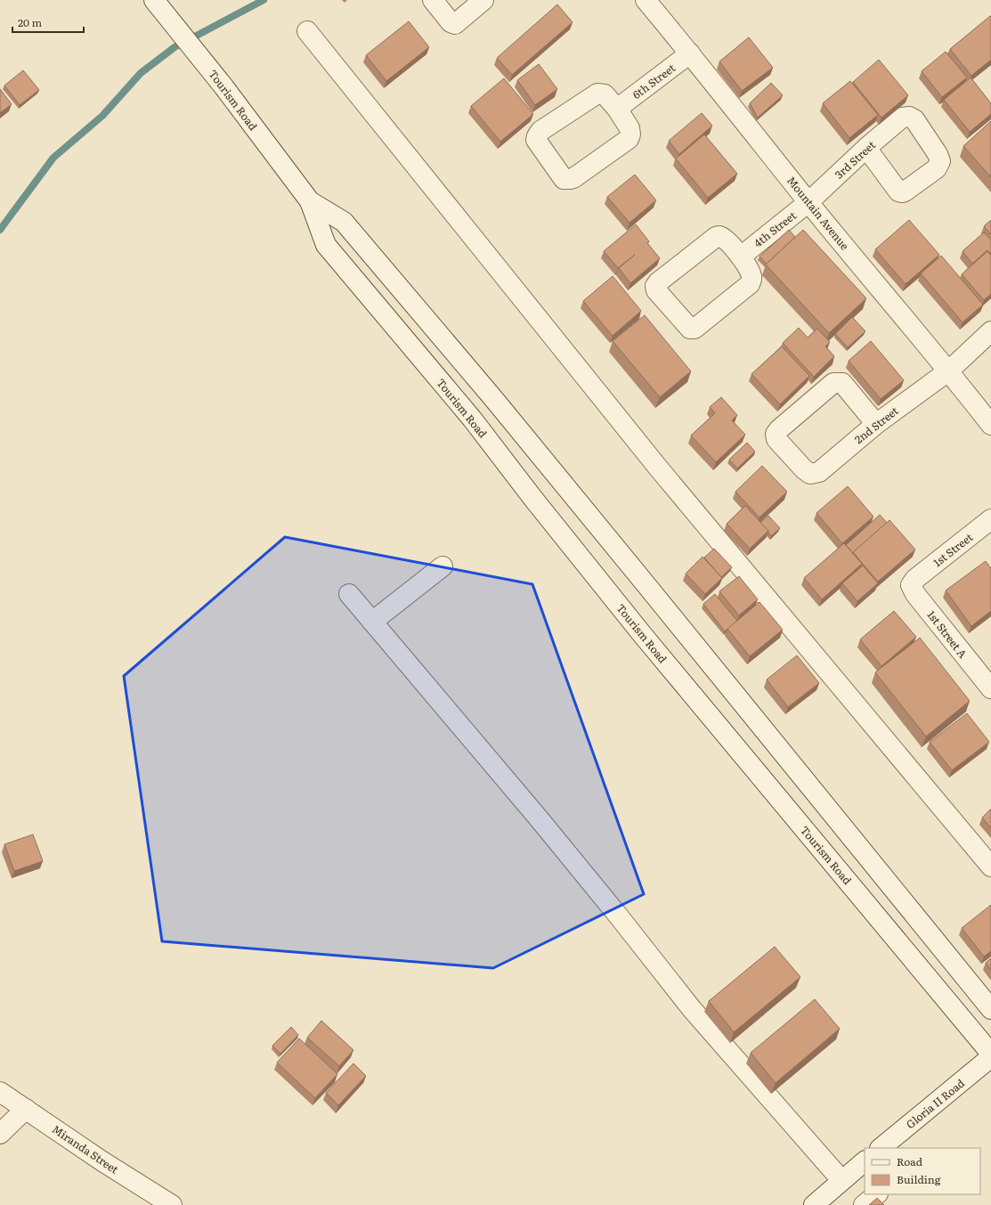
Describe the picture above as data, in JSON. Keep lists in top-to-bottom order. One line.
{"streets":{"street":["6th Street","Tourism Road","3rd Street","Mountain Avenue","4th Street","2nd Street","1st Street","1st Street A","Gloria II Road","Miranda Street"]},"crossings":[["6th Street","Mountain Avenue"],["3rd Street","Mountain Avenue"],["3rd Street","4th Street"],["Mountain Avenue","4th Street"],["Mountain Avenue","2nd Street"],["1st Street","1st Street A"]],"legend":["Road","Building"],"scale_bar":"20 m"}
